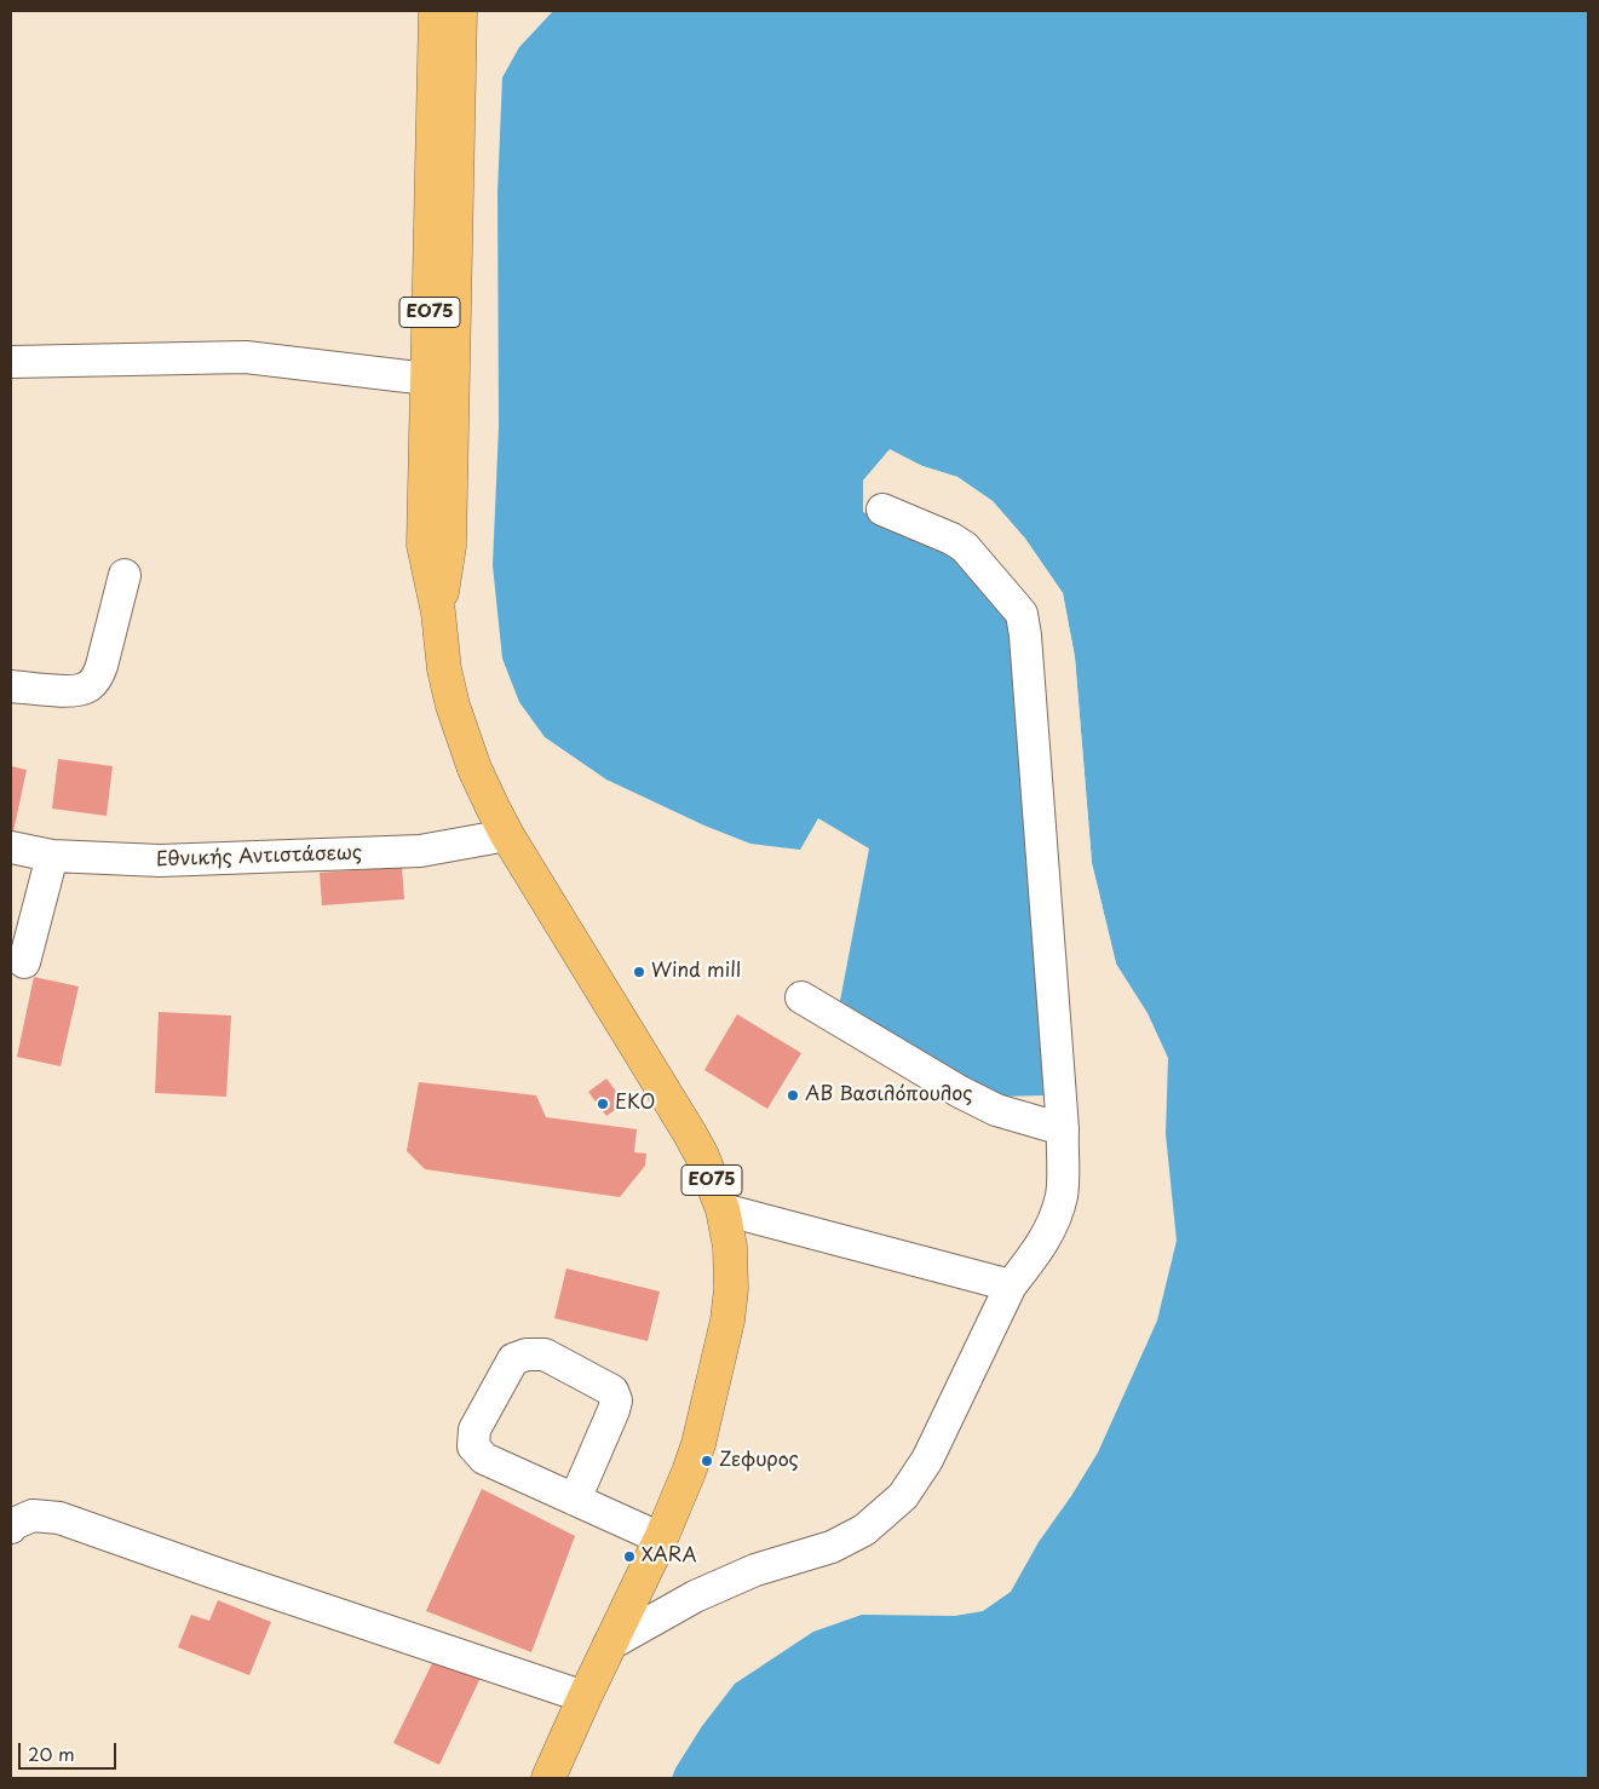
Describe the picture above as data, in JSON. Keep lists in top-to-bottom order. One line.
{"streets":{"main road":["ΕΟ75"],"street":["Εθνικής Αντιστάσεως"]},"crossings":[["ΕΟ75","Εθνικής Αντιστάσεως"]],"places":["Wind mill","ΑΒ Βασιλόπουλος","EKO","Ζεφυρος","XARA"],"scale_bar":"20 m"}
